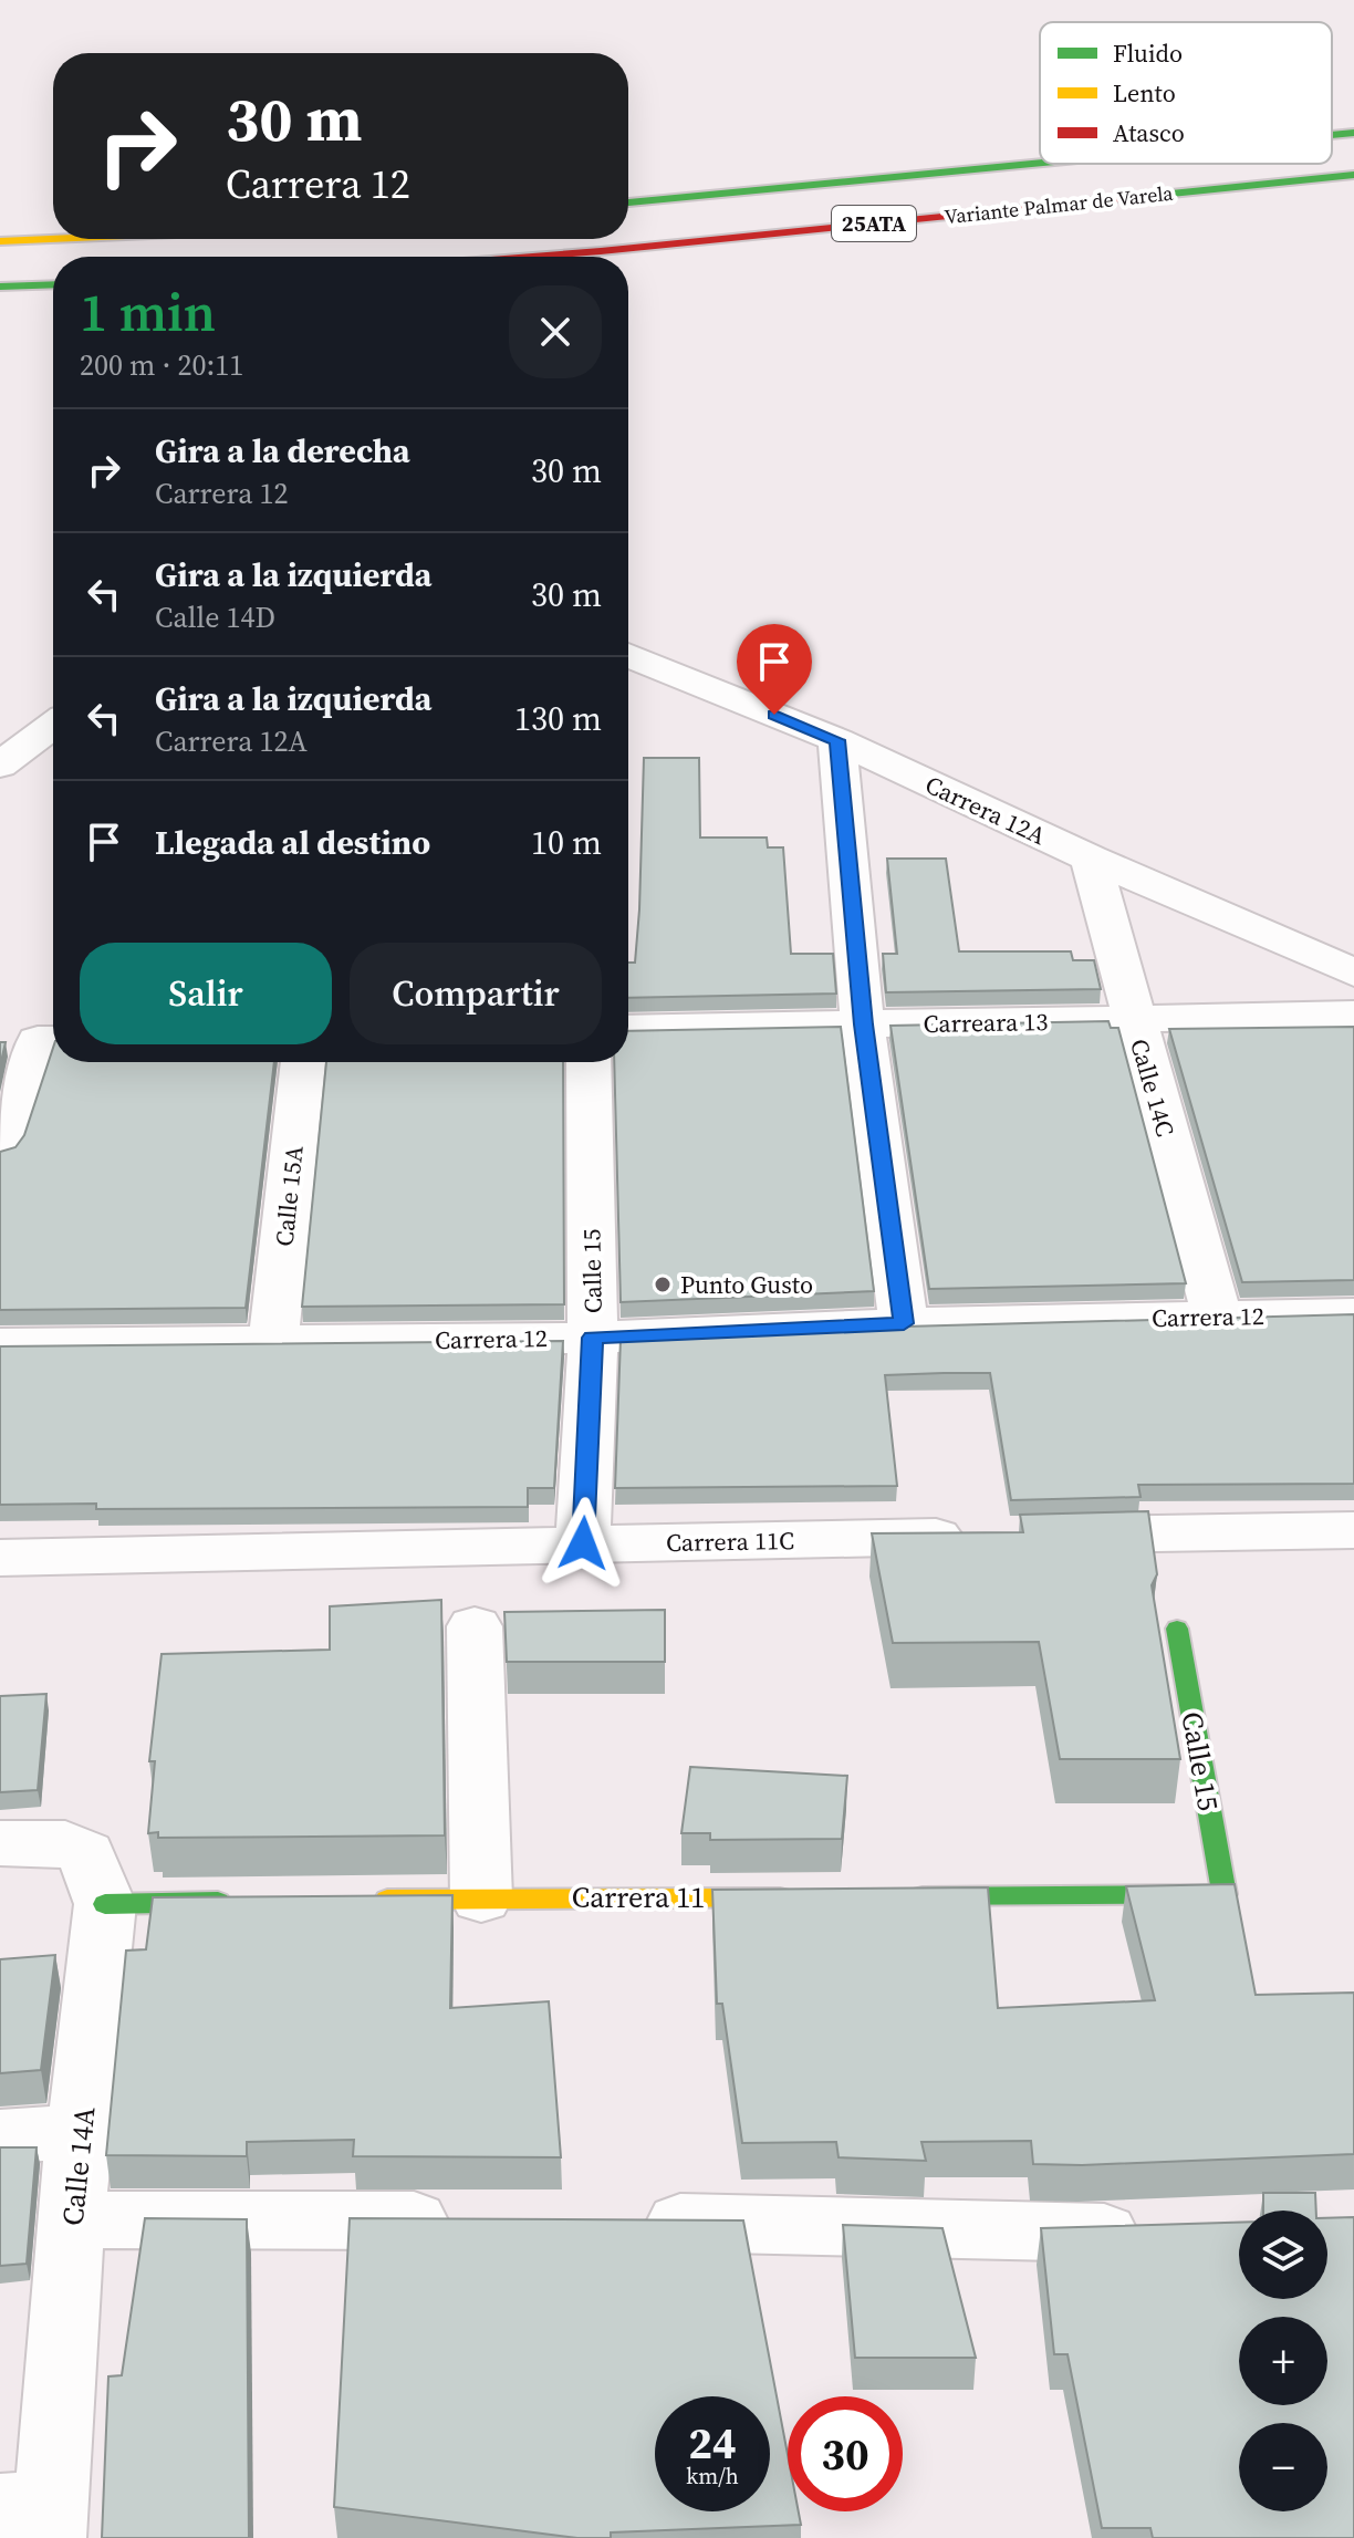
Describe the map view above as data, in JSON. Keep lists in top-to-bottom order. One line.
{"streets":{"main road":["Variante Palmar de Varela","25ATA","Calle 15","Carrera 11"],"street":["Carrera 12A","Carreara 13","Calle 14C","Calle 15A","Carrera 12","Carrera 11C","Calle 14A"]},"crossings":[["Carrera 12A","Calle 14C"],["Carreara 13","Calle 14C"],["Calle 14C","Carrera 12"],["Calle 15A","Carrera 12"],["Calle 15","Carrera 12"],["Calle 15","Carrera 11C"]],"places":["Punto Gusto"],"legend":["Fluido","Lento","Atasco"],"page":{"turn":["30 m","Carrera 12"],"heading":["1 min","200 m · 20:11"],"list":[{"name":"Gira a la derecha","note":"Carrera 12","value":"30 m"},{"name":"Gira a la izquierda","note":"Calle 14D","value":"30 m"},{"name":"Gira a la izquierda","note":"Carrera 12A","value":"130 m"},{"name":"Llegada al destino","value":"10 m"}],"buttons":["Salir","Compartir"],"map_buttons":["+","−"],"speed":"24 km/h","limit":"30"}}
